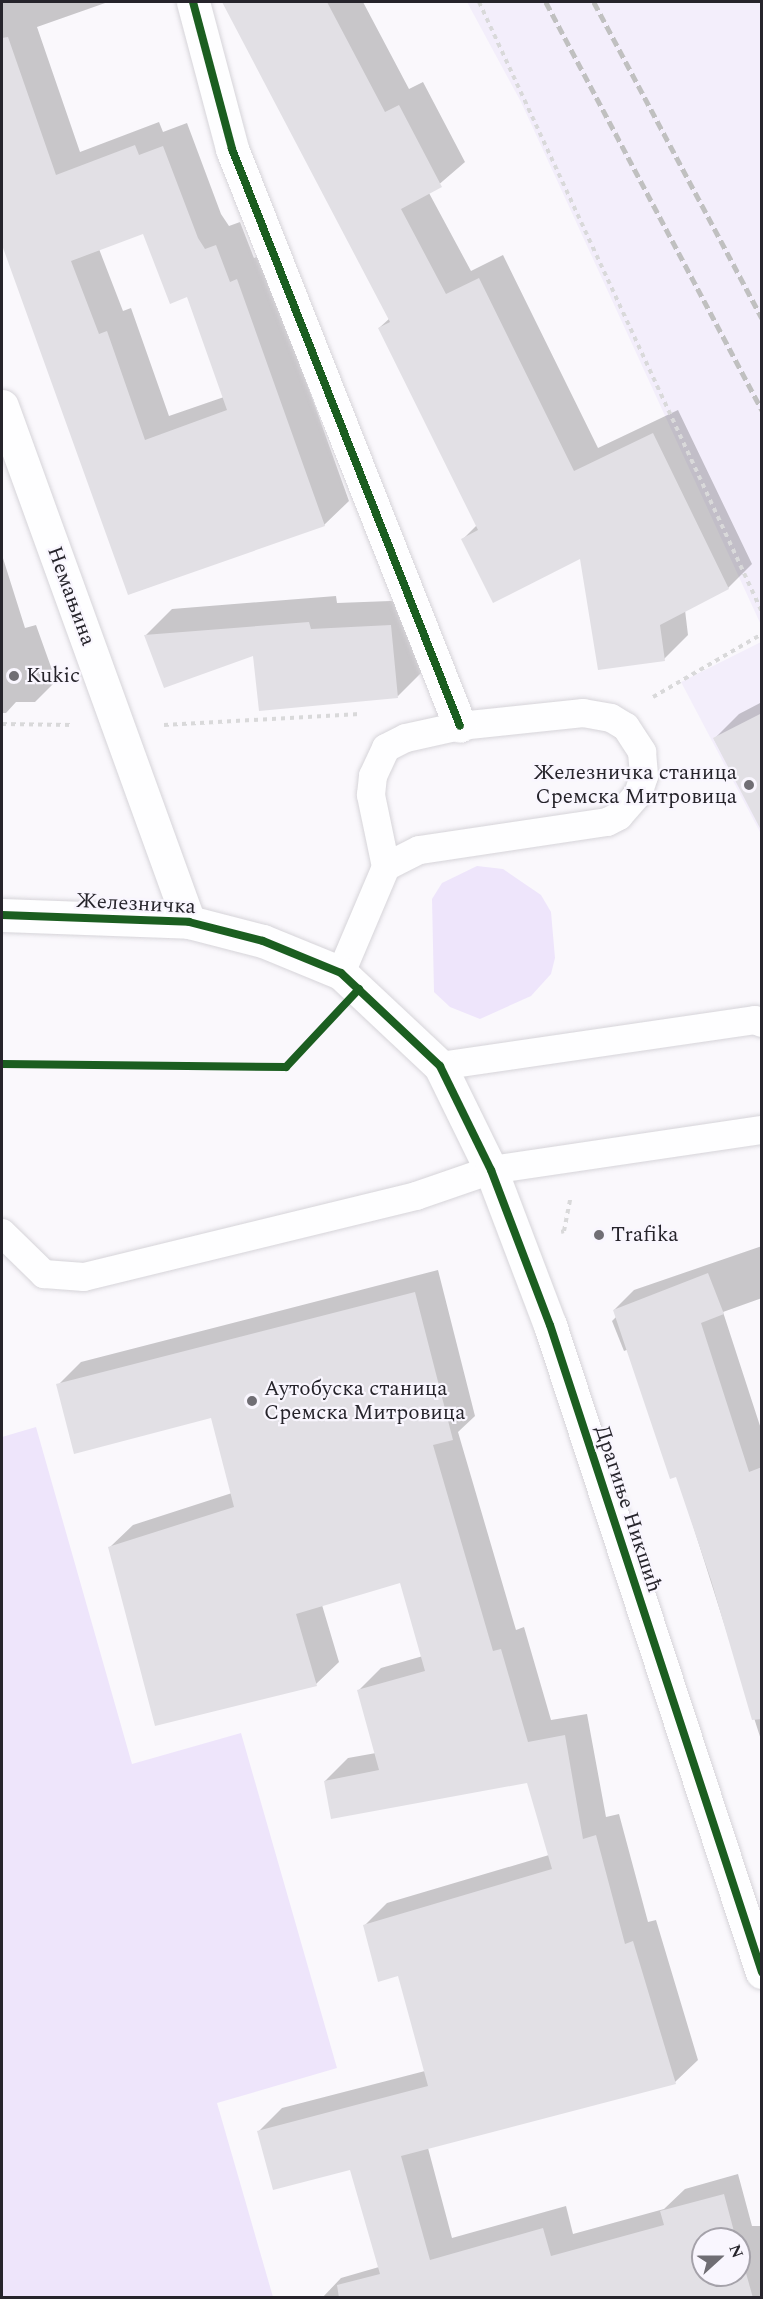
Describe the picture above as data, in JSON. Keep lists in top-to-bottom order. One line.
{"streets":{"street":["Немањина","Железничка","Драгиње Никшић"]},"crossings":[["Немањина","Железничка"],["Железничка","Драгиње Никшић"]],"places":["Kukic","Железничка станица Сремска Митровица","Trafika","Аутобуска станица Сремска Митровица"],"north":"right"}
